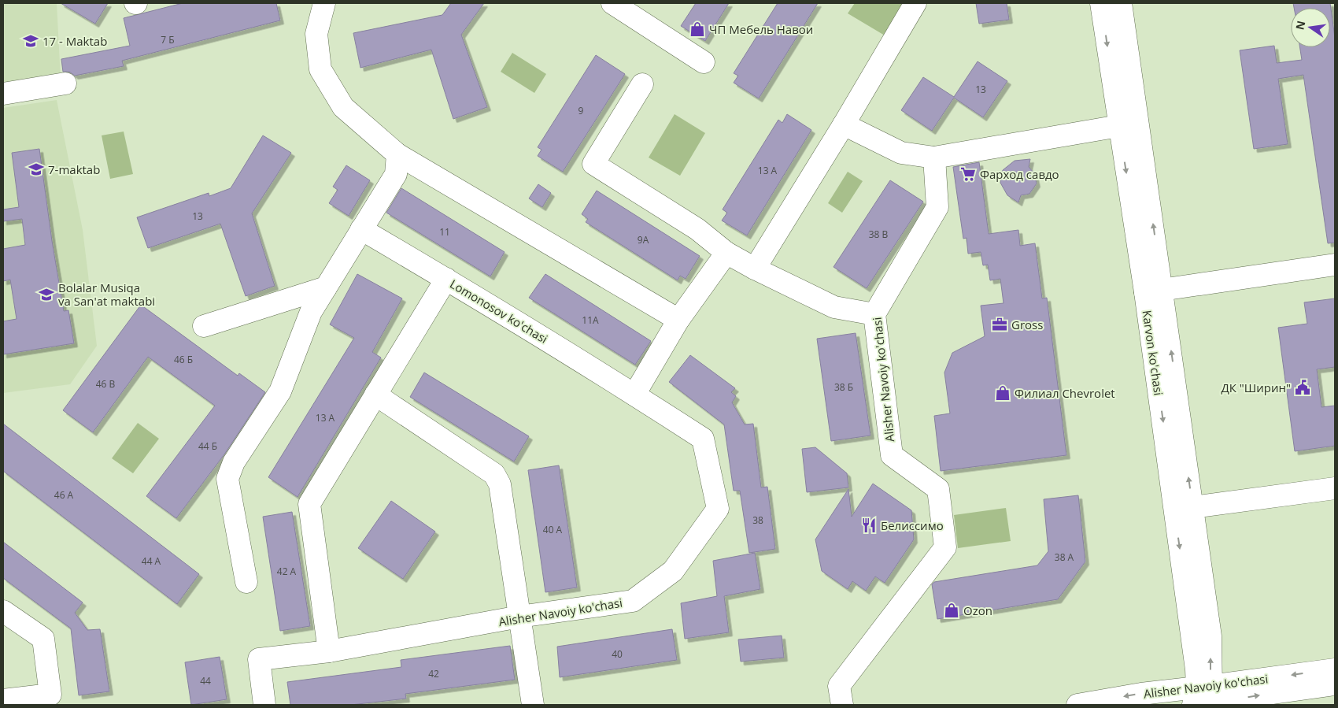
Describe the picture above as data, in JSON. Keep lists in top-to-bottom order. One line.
{"streets":{"street":["Lomonosov ko'chasi","Karvon ko'chasi","Alisher Navoiy ko'chasi"]},"crossings":[["Lomonosov ko'chasi","Alisher Navoiy ko'chasi"],["Karvon ko'chasi","Alisher Navoiy ko'chasi"]],"places":{"shop":["ЧП Мебель Навои","Филиал Chevrolet","Ozon"],"school or university":["17 - Maktab","7-maktab","Bolalar Musiqa va San'at maktabi"],"supermarket":["Фарход савдо"],"office":["Gross"],"public building":["ДК \"Ширин\""],"restaurant":["Белиссимо"]},"house_numbers":["7 Б","13","9","13 А","13","11","38 В","9А","11А","46 Б","46 В","38 Б","13 А","44 Б","46 А","38","40 А","38 А","44 А","42 А","40","42","44"],"north":"left"}
